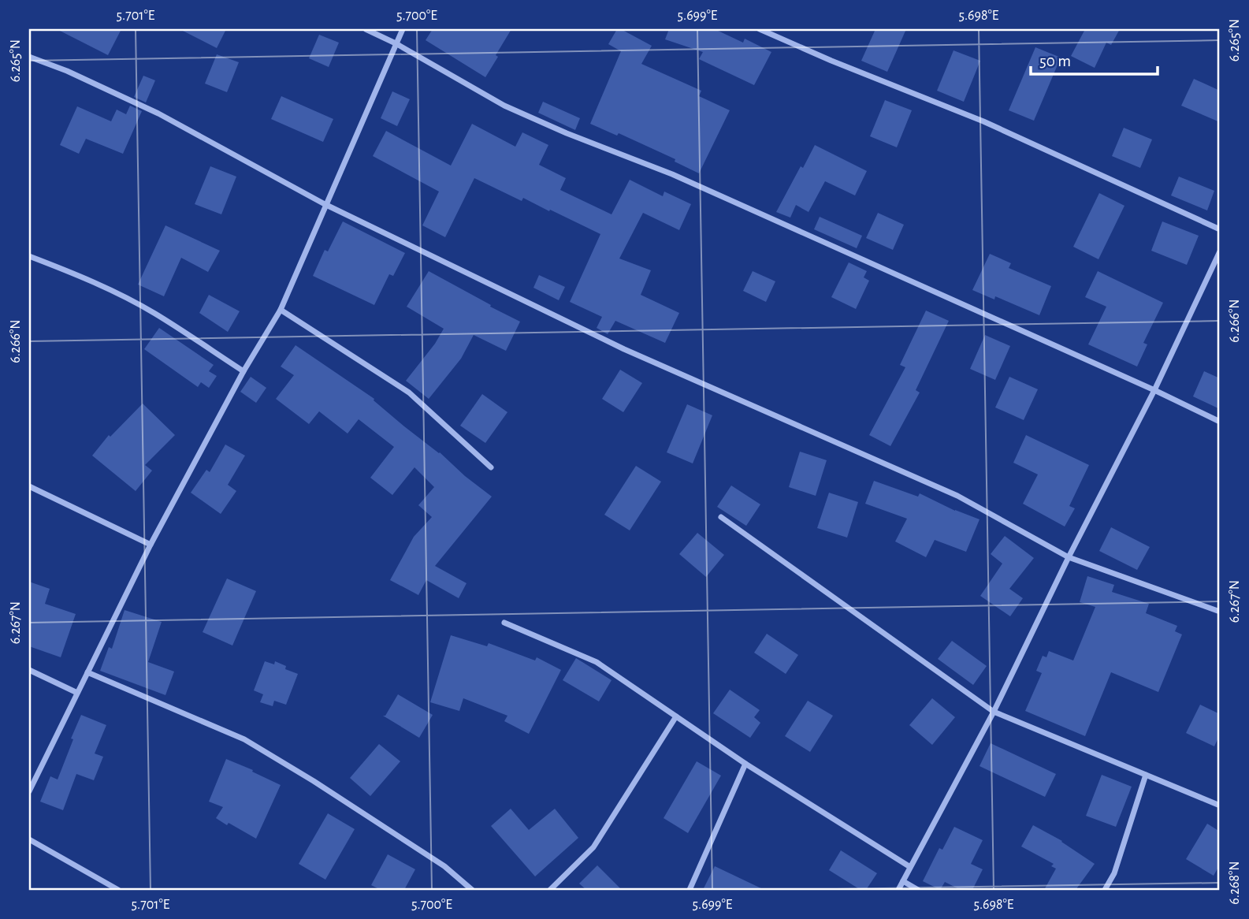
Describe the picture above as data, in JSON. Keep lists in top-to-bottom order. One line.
{"scale_bar":"50 m","coordinates":["5.701°E","5.700°E","5.699°E","5.698°E","6.265°N","6.266°N","6.267°N","6.268°N"]}
